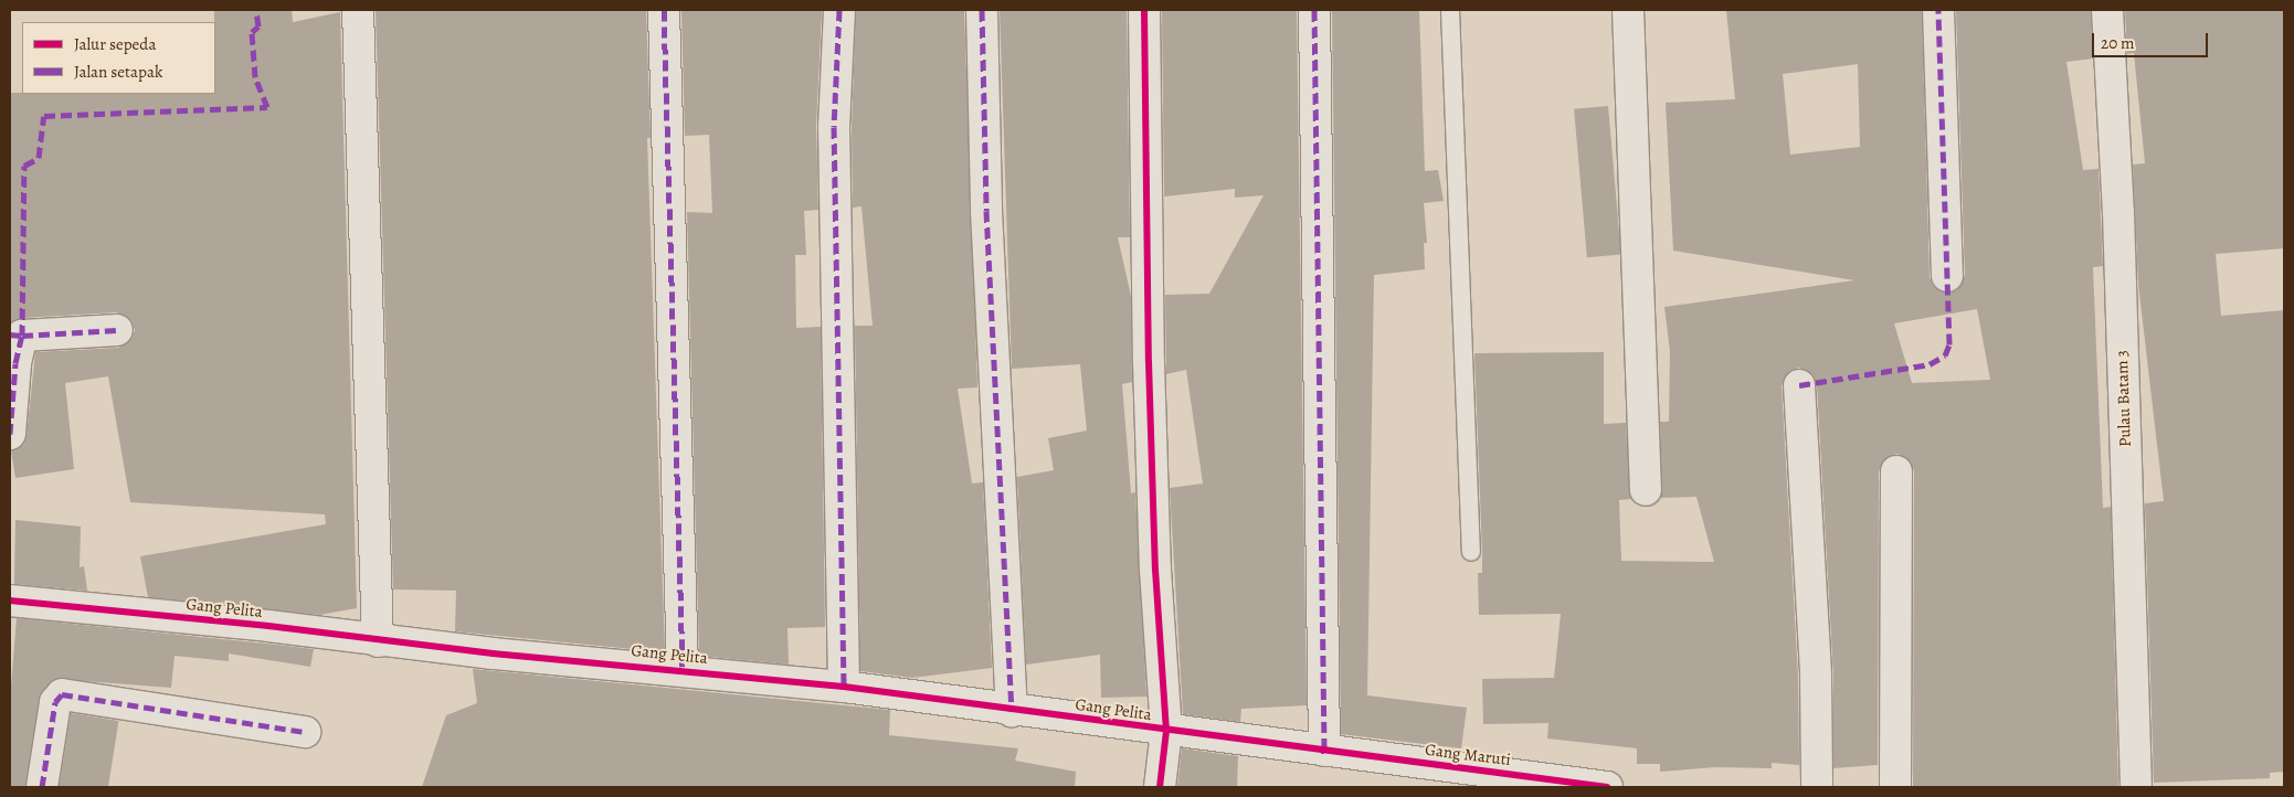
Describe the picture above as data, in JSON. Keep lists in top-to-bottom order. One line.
{"streets":{"street":["Pulau Batam 3","Gang Pelita","Gang Maruti"]},"crossings":[["Gang Pelita","Gang Maruti"]],"legend":["Jalur sepeda","Jalan setapak"],"scale_bar":"20 m"}
